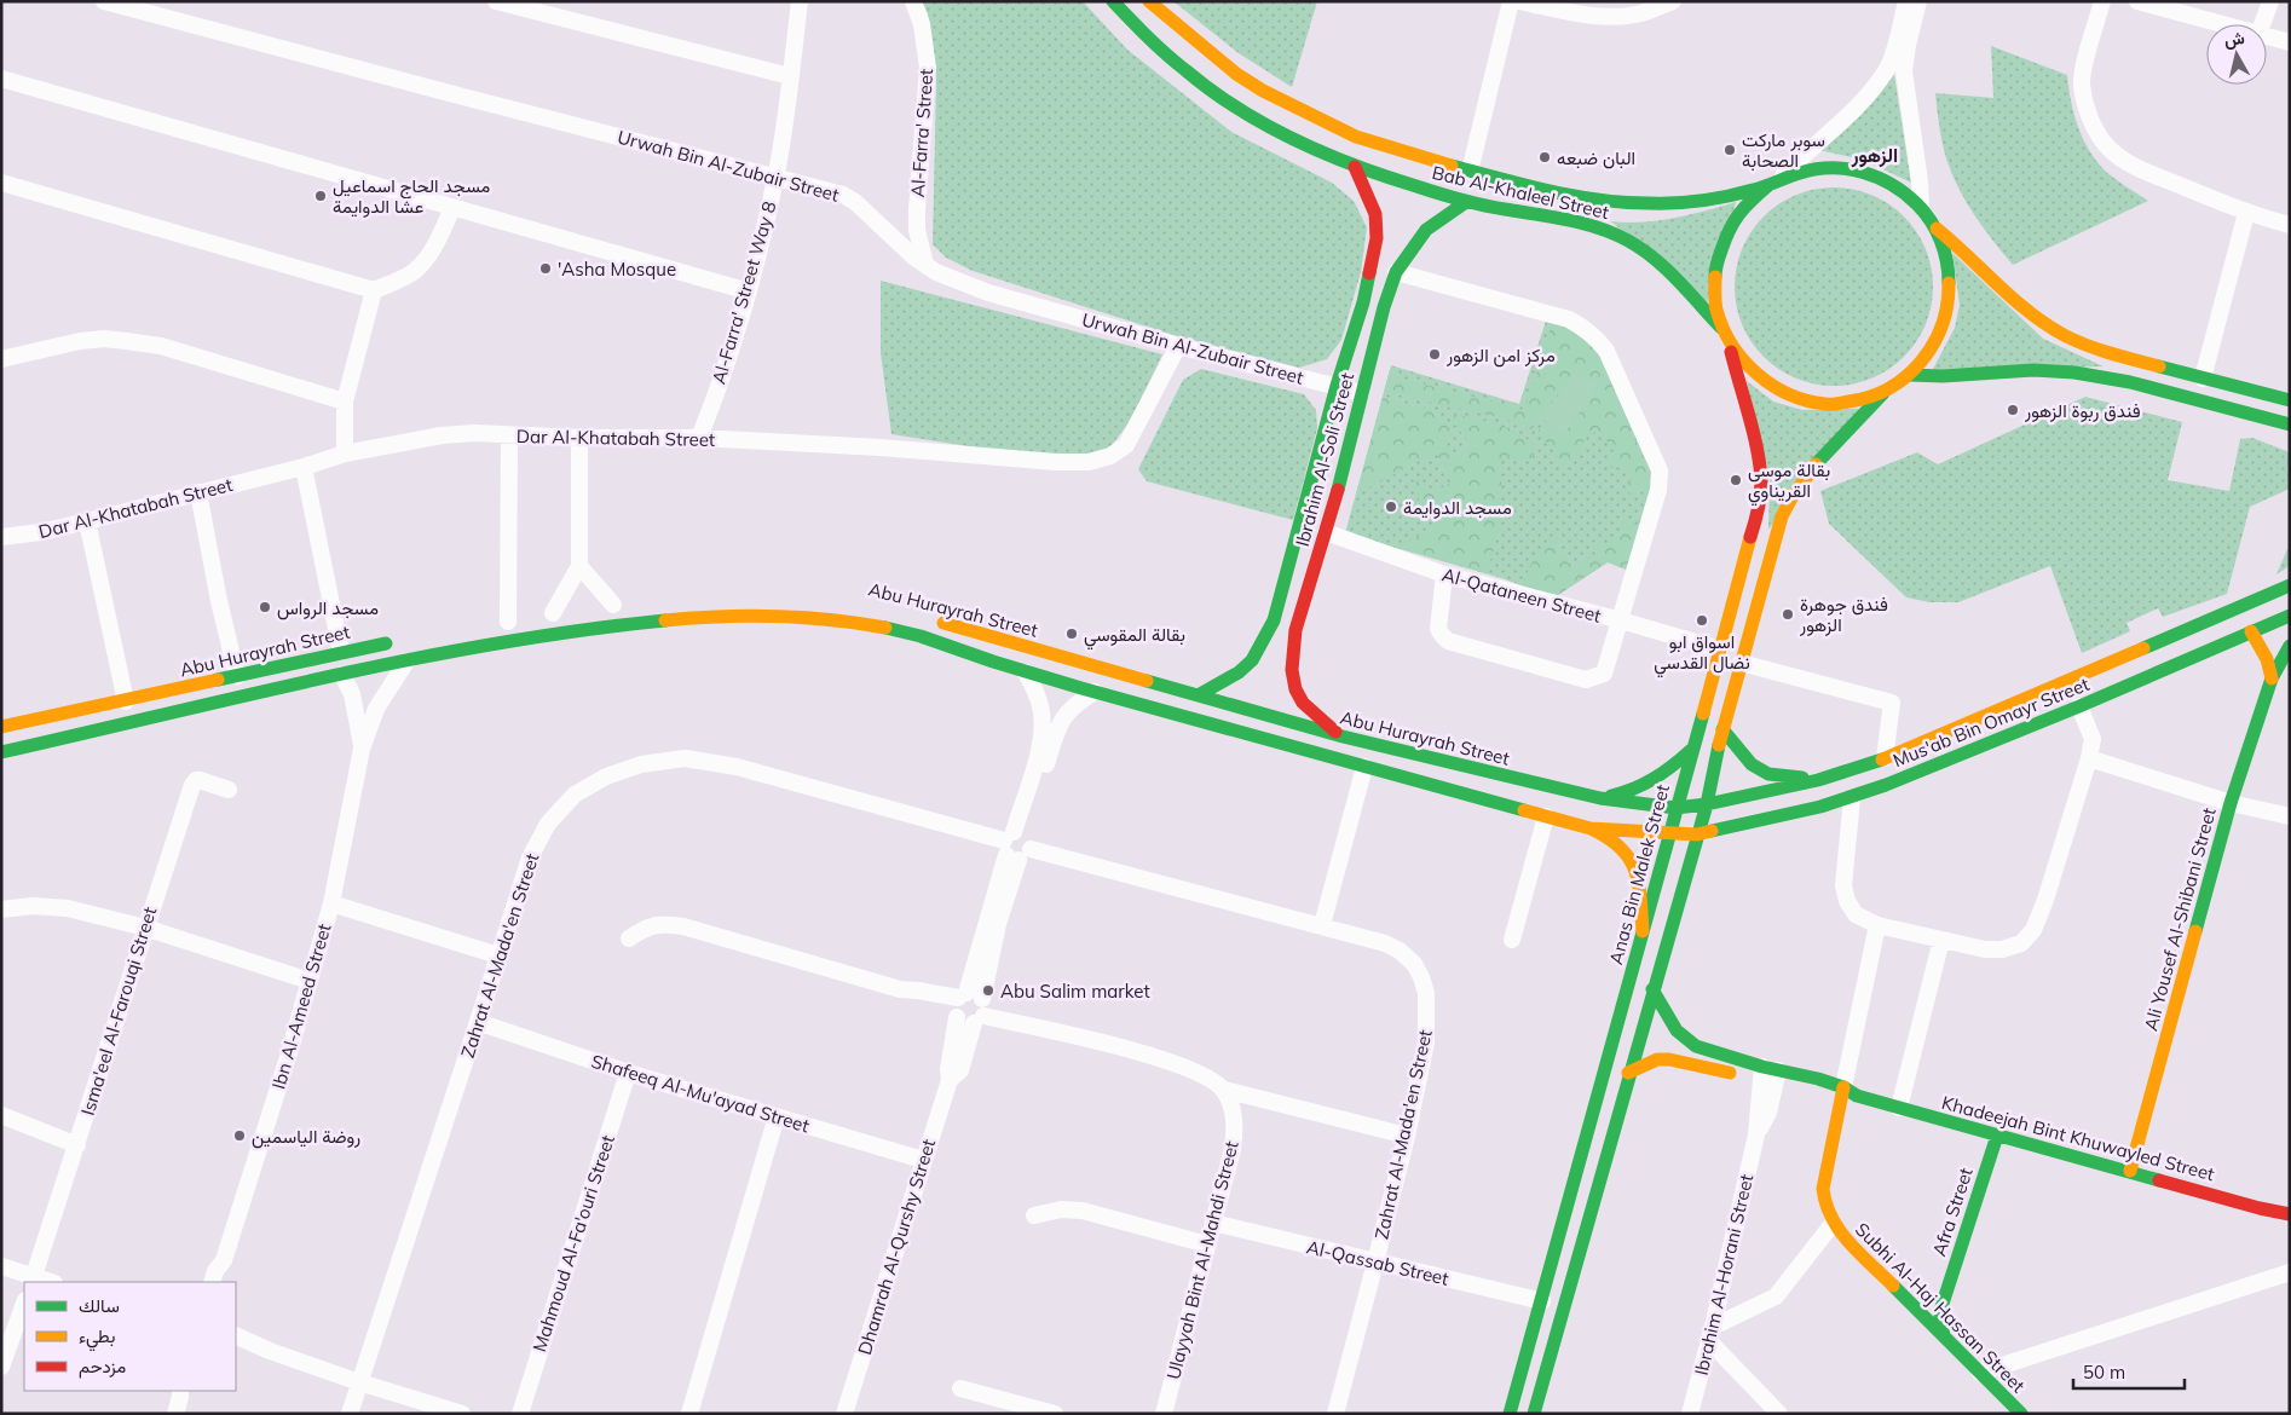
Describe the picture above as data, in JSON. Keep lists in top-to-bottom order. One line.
{"streets":{"main road":["Bab Al-Khaleel Street","Ibrahim Al-Soli Street","Abu Hurayrah Street","Mus'ab Bin Omayr Street","Anas Bin Malek Street","Ali Yousef Al-Shibani Street","Khadeejah Bint Khuwayled Street","Afra Street","Subhi Al-Haj Hassan Street"],"street":["Al-Farra' Street","Urwah Bin Al-Zubair Street","Al-Farra' Street Way 8","Dar Al-Khatabah Street","Al-Qataneen Street","Zahrat Al-Mada'en Street","Ibn Al-Ameed Street","Isma'eel Al-Farouqi Street","Shafeeq Al-Mu'ayad Street","Mahmoud Al-Fa'ouri Street","Dhamrah Al-Qurshy Street","Ulayyah Bint Al-Mahdi Street","Al-Qassab Street","Ibrahim Al-Horani Street"]},"crossings":[["Al-Farra' Street","Urwah Bin Al-Zubair Street"],["Urwah Bin Al-Zubair Street","Al-Farra' Street Way 8"],["Urwah Bin Al-Zubair Street","Dar Al-Khatabah Street"],["Urwah Bin Al-Zubair Street","Ibrahim Al-Soli Street"],["Bab Al-Khaleel Street","Ibrahim Al-Soli Street"],["Al-Farra' Street Way 8","Dar Al-Khatabah Street"],["Ibrahim Al-Soli Street","Al-Qataneen Street"],["Ibrahim Al-Soli Street","Abu Hurayrah Street"],["Al-Qataneen Street","Anas Bin Malek Street"],["Abu Hurayrah Street","Mus'ab Bin Omayr Street"],["Abu Hurayrah Street","Anas Bin Malek Street"],["Abu Hurayrah Street","Ibn Al-Ameed Street"],["Abu Hurayrah Street","Dhamrah Al-Qurshy Street"],["Anas Bin Malek Street","Al-Qassab Street"],["Ali Yousef Al-Shibani Street","Khadeejah Bint Khuwayled Street"],["Zahrat Al-Mada'en Street","Shafeeq Al-Mu'ayad Street"],["Zahrat Al-Mada'en Street","Dhamrah Al-Qurshy Street"],["Zahrat Al-Mada'en Street","Al-Qassab Street"],["Shafeeq Al-Mu'ayad Street","Mahmoud Al-Fa'ouri Street"],["Shafeeq Al-Mu'ayad Street","Dhamrah Al-Qurshy Street"],["Khadeejah Bint Khuwayled Street","Afra Street"],["Khadeejah Bint Khuwayled Street","Ibrahim Al-Horani Street"],["Khadeejah Bint Khuwayled Street","Subhi Al-Haj Hassan Street"],["Afra Street","Subhi Al-Haj Hassan Street"],["Ulayyah Bint Al-Mahdi Street","Al-Qassab Street"]],"districts":["الزهور"],"places":["سوبر ماركت الصحابة","البان ضبعه","مسجد الحاج اسماعيل عشا الدوايمة","'Asha Mosque","مركز امن الزهور","فندق ربوة الزهور","بقالة موسى القريناوي","مسجد الدوايمة","مسجد الرواس","فندق جوهرة الزهور","اسواق ابو نضال القدسي","بقالة المقوسي","Abu Salim market","روضة الياسمين"],"legend":["سالك","بطيء","مزدحم"],"scale_bar":"50 m","north":"top"}
